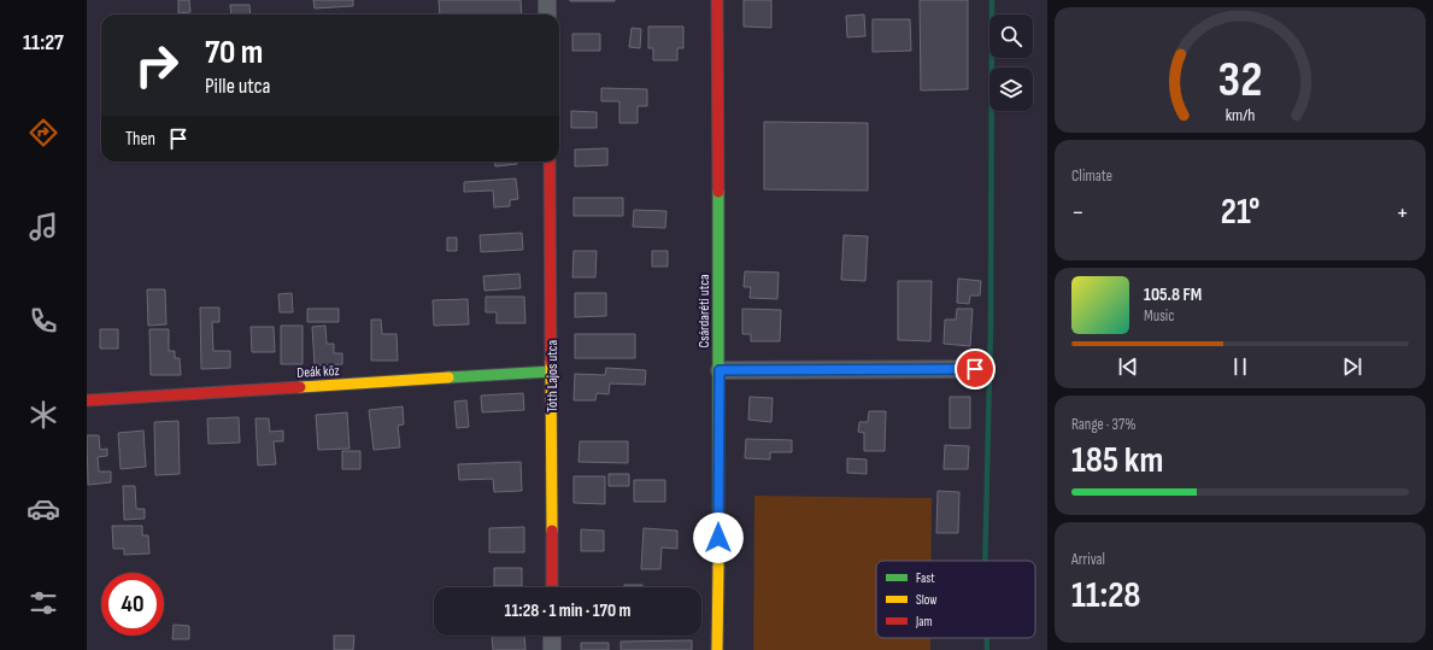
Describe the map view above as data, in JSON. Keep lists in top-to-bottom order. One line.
{"streets":{"street":["Csárdaréti utca","Deák köz","Tóth Lajos utca"]},"crossings":[["Deák köz","Tóth Lajos utca"]],"legend":["Fast","Slow","Jam"],"page":{"tabs":"11:27","turn":["70 m","Pille utca"],"then":"Then","tile":["Climate",["Range · 37%","185 km"],["Arrival","11:28"]],"heat":["−","21°","+"],"song":["105.8 FM","Music"],"limit":"40","trip":"11:28 · 1 min · 170 m","gauge":["32","km/h"]}}
